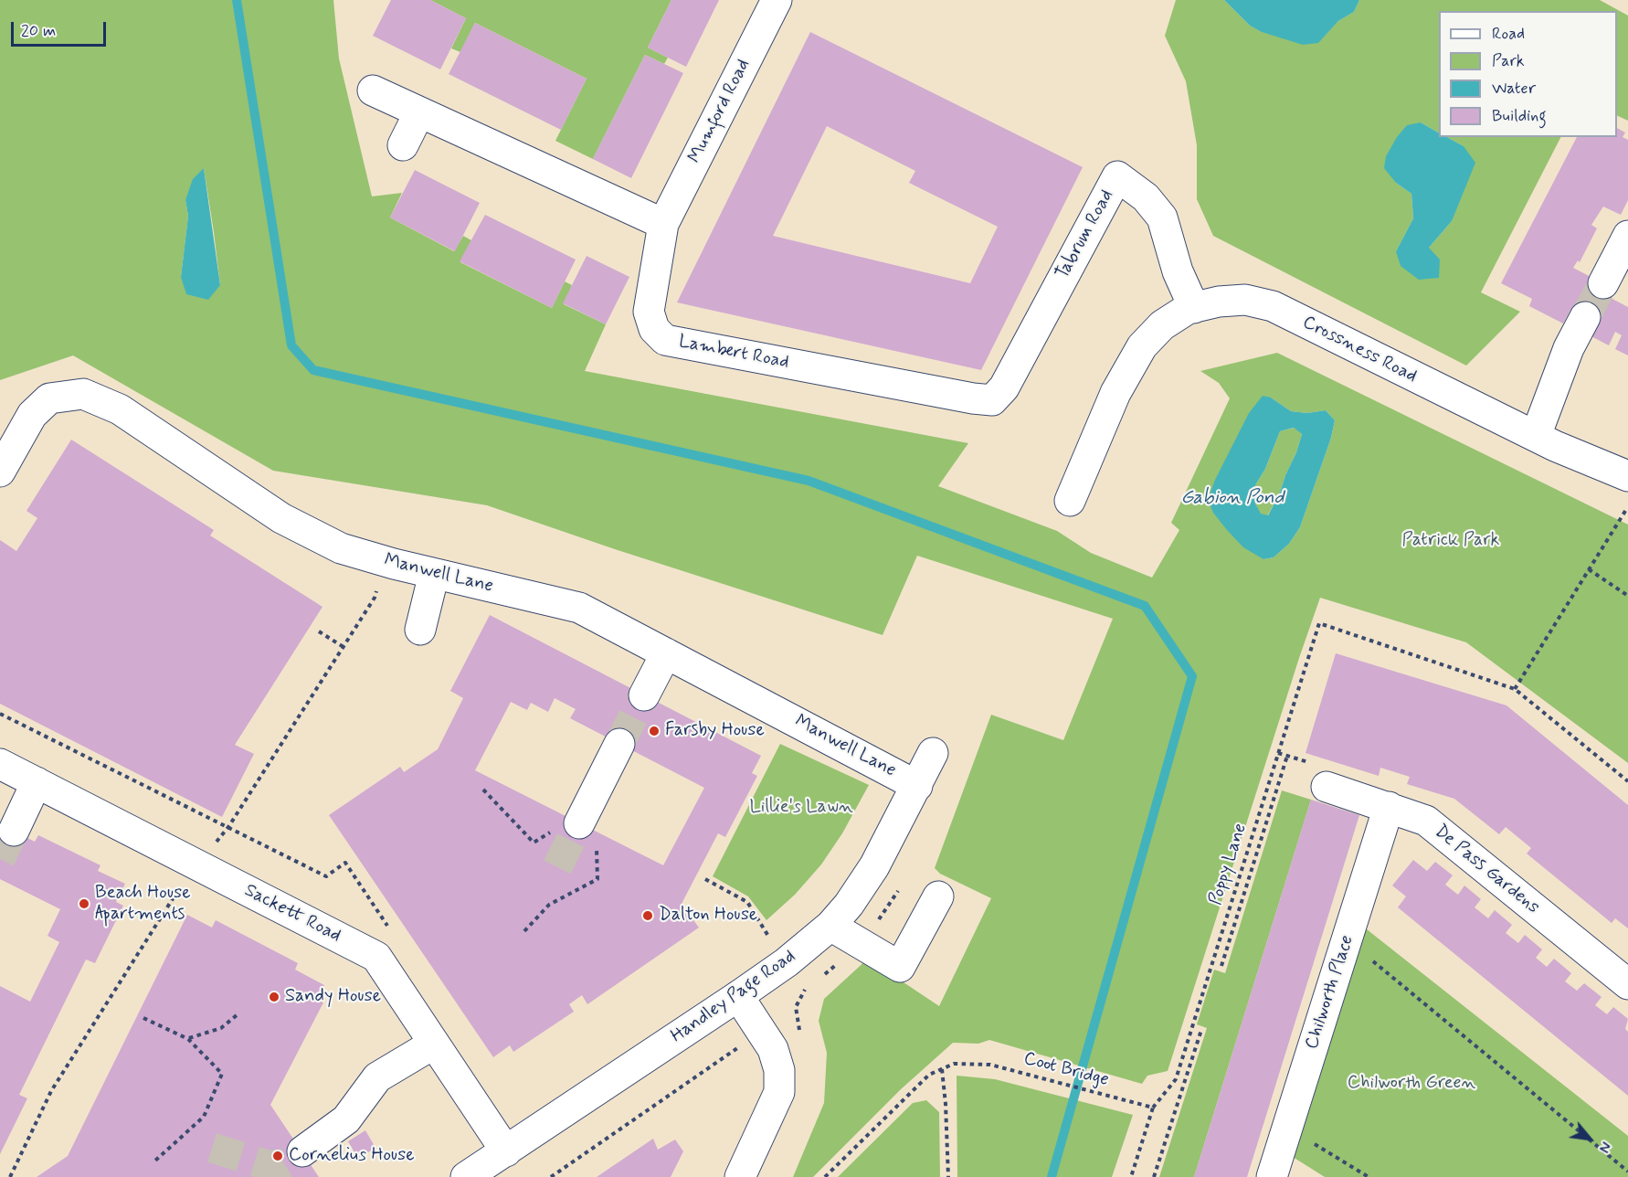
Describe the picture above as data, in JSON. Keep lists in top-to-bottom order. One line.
{"streets":{"street":["Mumford Road","Tabrum Road","Crossness Road","Lambert Road","Manwell Lane","De Pass Gardens","Sackett Road","Chilworth Place","Handley Page Road"],"path":["Poppy Lane","Coot Bridge"]},"crossings":[["Mumford Road","Lambert Road"],["Tabrum Road","Crossness Road"],["Tabrum Road","Lambert Road"],["Manwell Lane","Handley Page Road"],["Poppy Lane","Coot Bridge"],["De Pass Gardens","Chilworth Place"],["Sackett Road","Handley Page Road"]],"water":["Gabion Pond"],"parks":["Patrick Park","Lillie's Lawn","Chilworth Green"],"places":["Farsby House","Beach House Apartments","Dalton House","Sandy House","Cornelius House"],"legend":["Road","Park","Water","Building"],"scale_bar":"20 m","north":"bottom right"}
